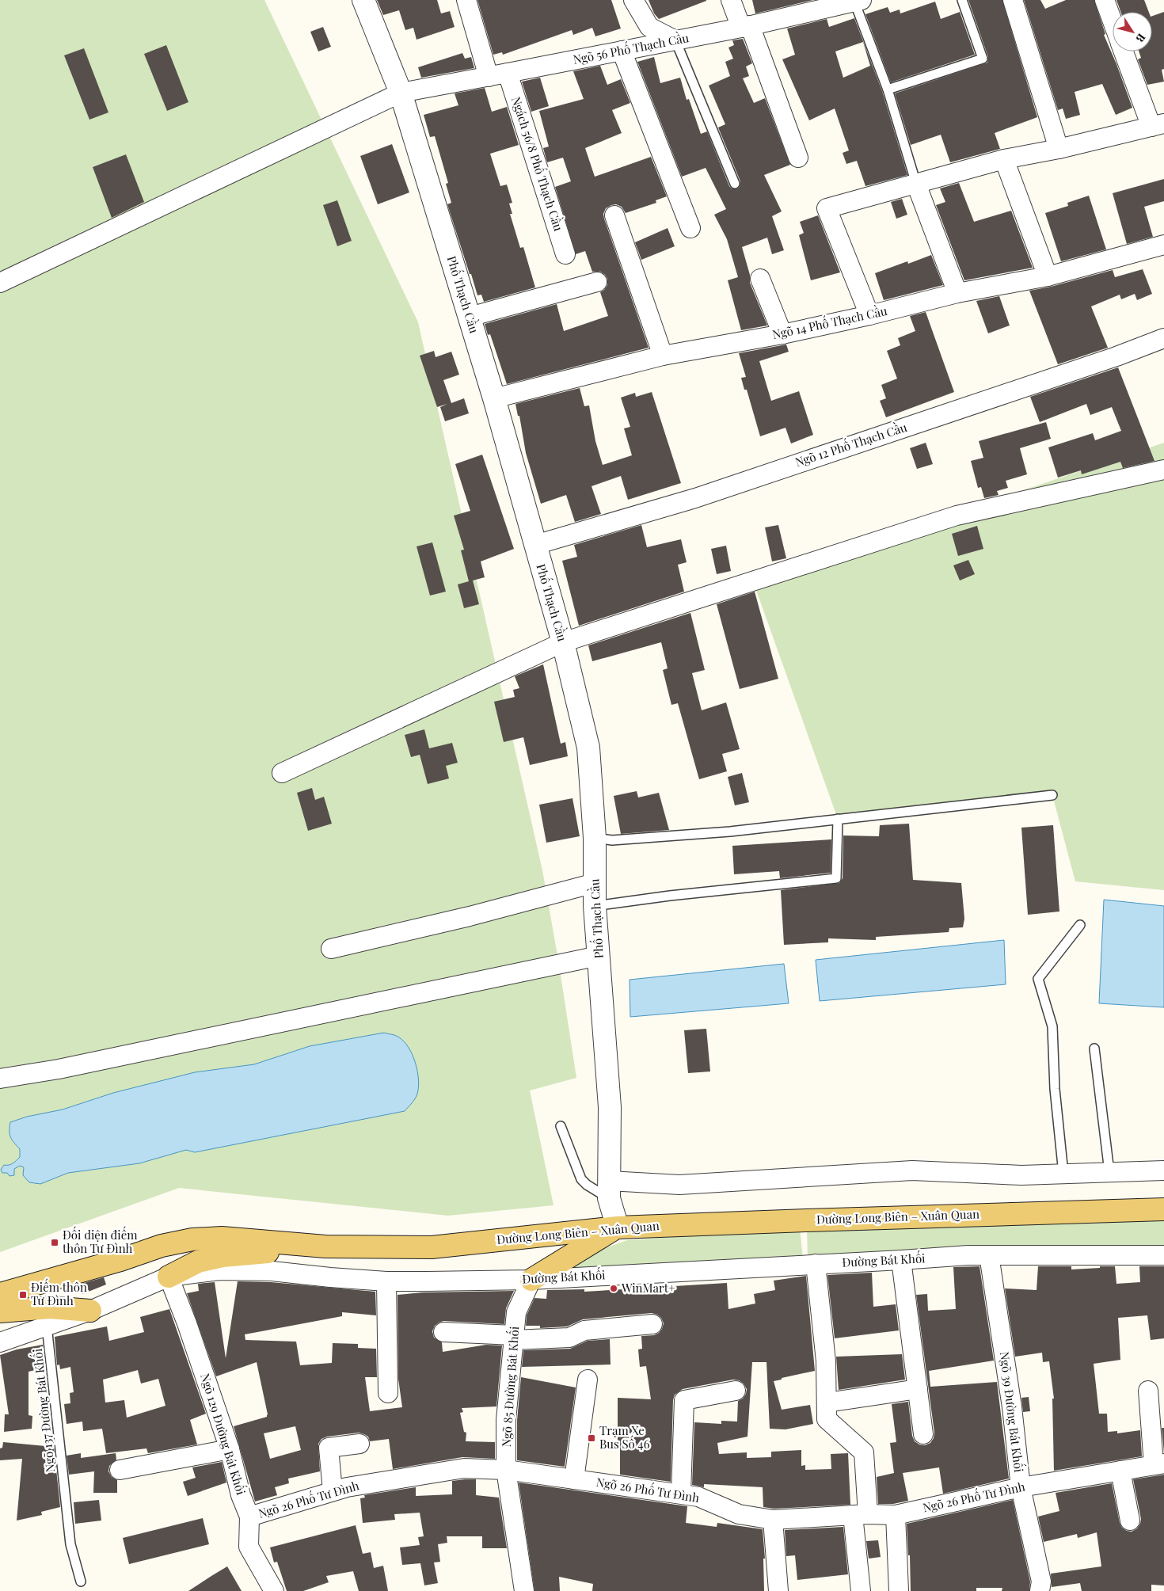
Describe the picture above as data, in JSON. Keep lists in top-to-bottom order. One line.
{"streets":{"main road":["Đường Long Biên – Xuân Quan"],"street":["Ngõ 56 Phố Thạch Cầu","Ngách 56/8 Phố Thạch Cầu","Phố Thạch Cầu","Ngõ 14 Phố Thạch Cầu","Ngõ 12 Phố Thạch Cầu","Đường Bát Khối","Ngõ 85 Đường Bát Khối","Ngõ 39 Đường Bát Khối","Ngõ 129 Đường Bát Khối","Ngõ 26 Phố Tư Đình"],"lane":["Ngõ 137 Đường Bát Khối"]},"crossings":[["Ngõ 56 Phố Thạch Cầu","Ngách 56/8 Phố Thạch Cầu"],["Ngõ 56 Phố Thạch Cầu","Phố Thạch Cầu"],["Phố Thạch Cầu","Ngõ 14 Phố Thạch Cầu"],["Phố Thạch Cầu","Ngõ 12 Phố Thạch Cầu"],["Phố Thạch Cầu","Đường Long Biên – Xuân Quan"],["Đường Bát Khối","Ngõ 85 Đường Bát Khối"],["Đường Bát Khối","Ngõ 137 Đường Bát Khối"],["Đường Bát Khối","Ngõ 39 Đường Bát Khối"],["Đường Bát Khối","Ngõ 129 Đường Bát Khối"],["Ngõ 85 Đường Bát Khối","Ngõ 26 Phố Tư Đình"],["Ngõ 39 Đường Bát Khối","Ngõ 26 Phố Tư Đình"],["Ngõ 129 Đường Bát Khối","Ngõ 26 Phố Tư Đình"]],"places":{"transit":["Đối diện điếm thôn Tư Đình","Điếm thôn Tư Đình","Trạm Xe Bus Số 46"],"other":["WinMart+"]},"north":"bottom right"}
